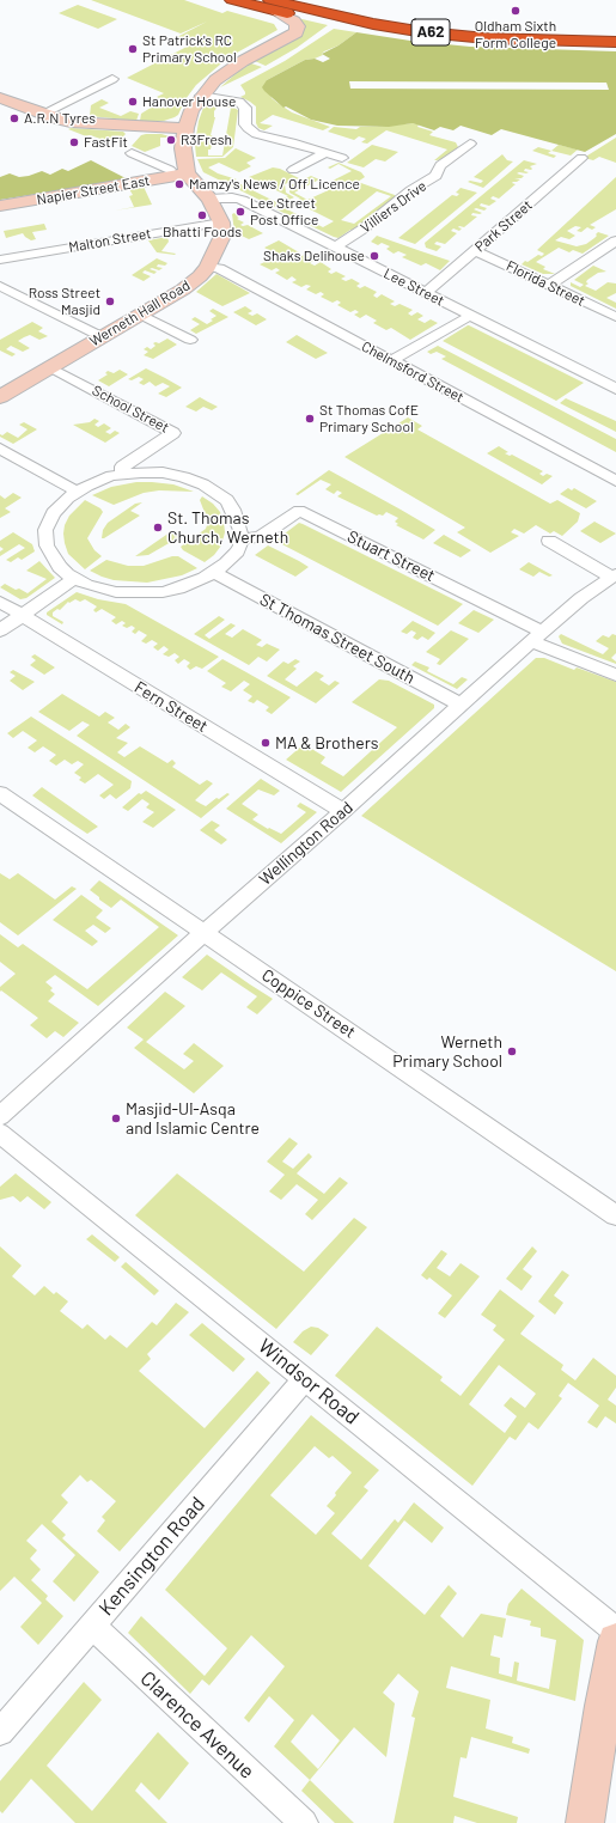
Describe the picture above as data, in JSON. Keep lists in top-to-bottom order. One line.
{"streets":{"highway":["A62"],"street":["Napier Street East","Villiers Drive","Park Street","Malton Street","Florida Street","Lee Street","Werneth Hall Road","Chelmsford Street","School Street","Stuart Street","St Thomas Street South","Fern Street","Wellington Road","Coppice Street","Windsor Road","Kensington Road","Clarence Avenue"]},"crossings":[["Villiers Drive","Lee Street"],["Park Street","Florida Street"],["Park Street","Lee Street"],["Malton Street","Werneth Hall Road"],["Werneth Hall Road","Chelmsford Street"],["Werneth Hall Road","School Street"],["School Street","Stuart Street"],["School Street","St Thomas Street South"],["Stuart Street","St Thomas Street South"],["Stuart Street","Wellington Road"],["St Thomas Street South","Wellington Road"],["Fern Street","Wellington Road"],["Wellington Road","Coppice Street"],["Windsor Road","Kensington Road"],["Kensington Road","Clarence Avenue"]],"places":["Oldham Sixth Form College","St Patrick's RC Primary School","Hanover House","A.R.N Tyres","R3Fresh","FastFit","Mamzy's News / Off Licence","Lee Street Post Office","Bhatti Foods","Shaks Delihouse","Ross Street Masjid","St Thomas CofE Primary School","St. Thomas Church, Werneth","MA & Brothers","Werneth Primary School","Masjid-Ul-Asqa and Islamic Centre"]}
